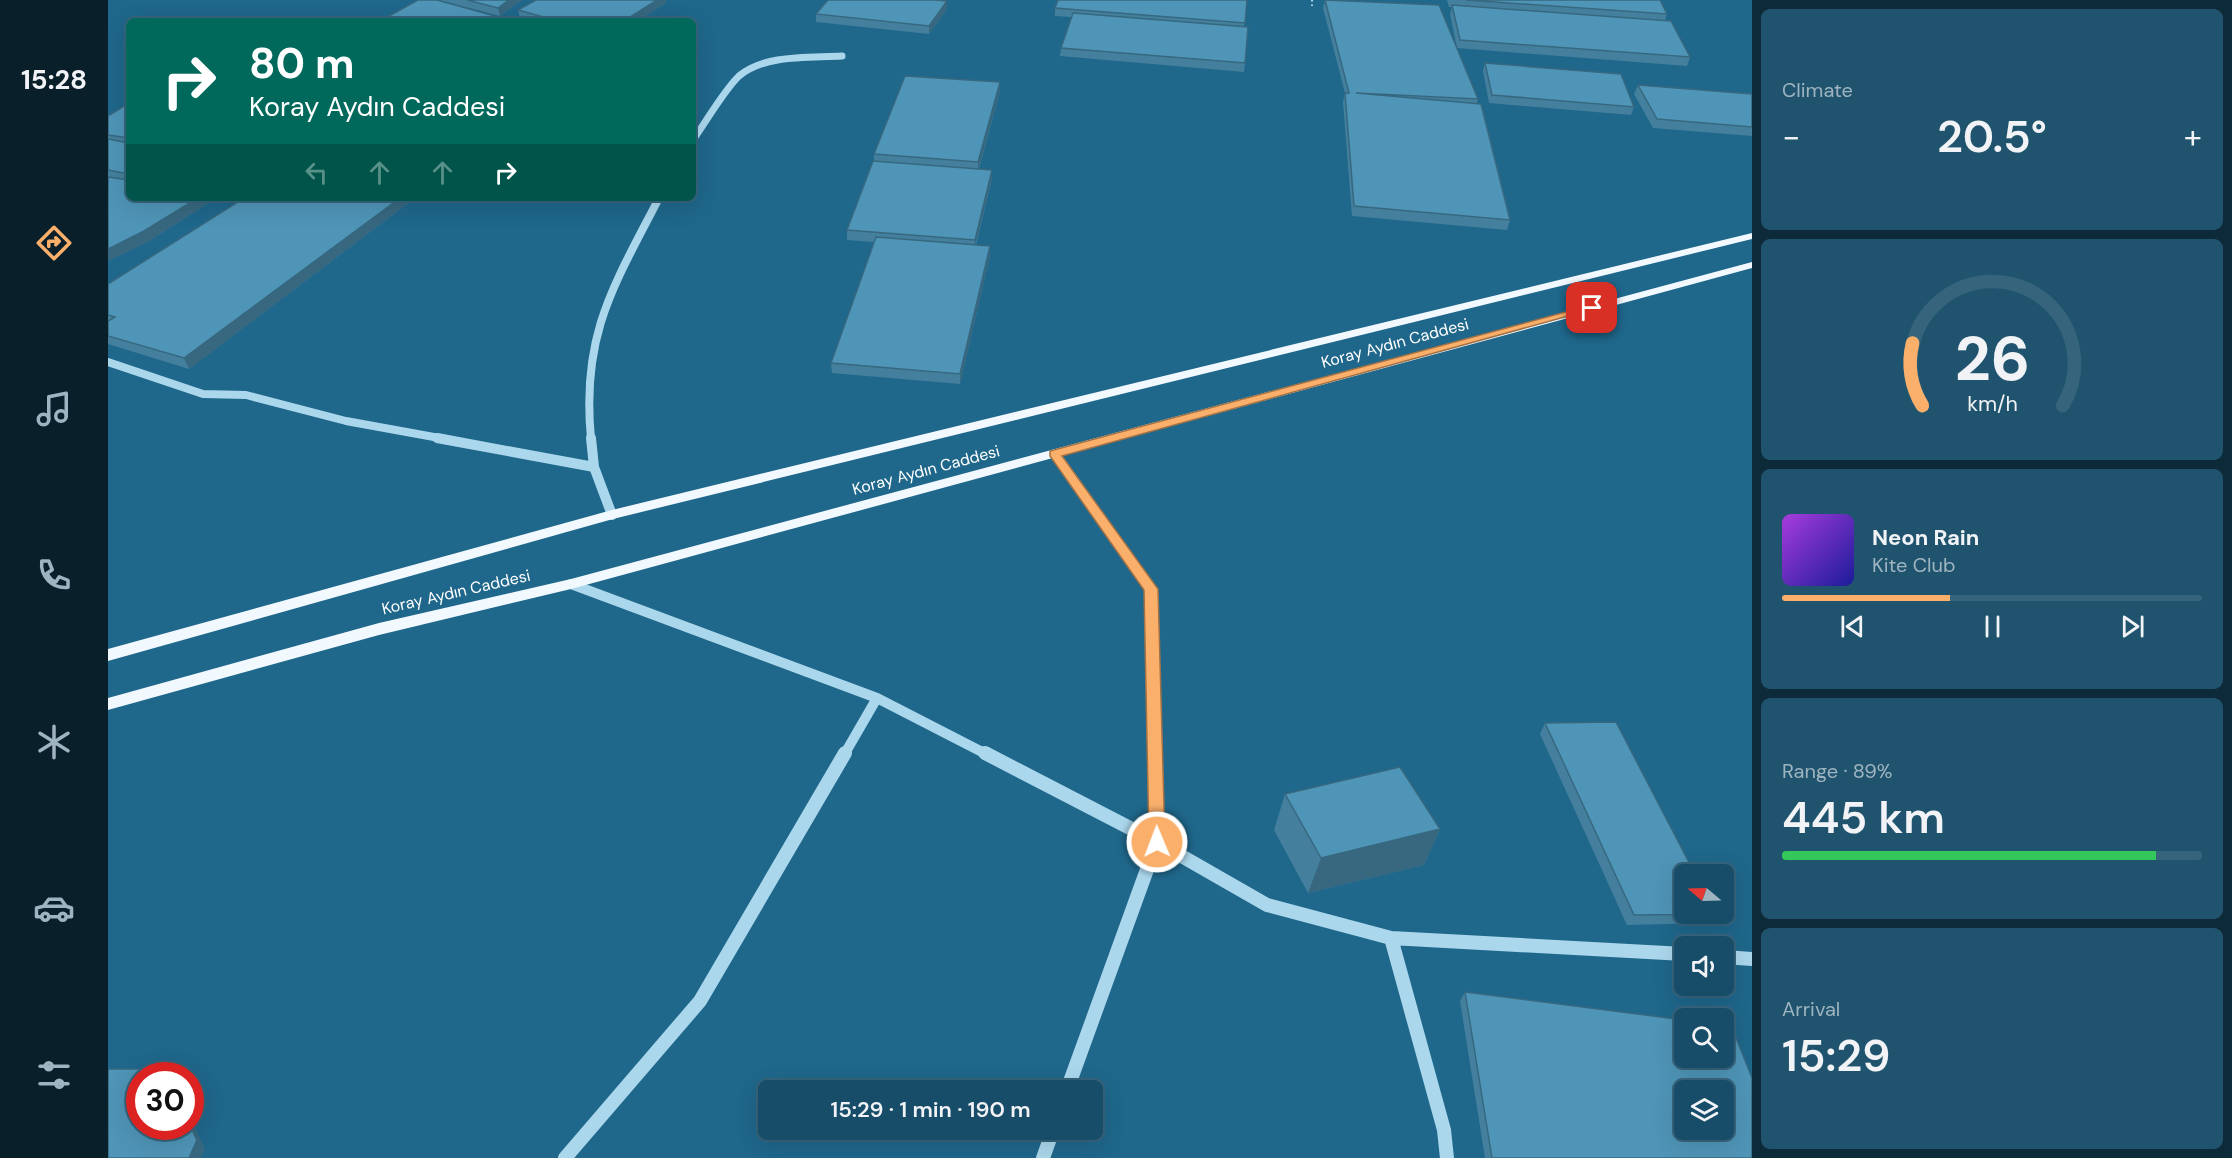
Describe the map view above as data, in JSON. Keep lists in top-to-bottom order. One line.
{"streets":{"main road":["Koray Aydın Caddesi"]},"north":"left","page":{"tabs":"15:28","tile":["Climate",["Range · 89%","445 km"],["Arrival","15:29"]],"turn":["80 m","Koray Aydın Caddesi"],"heat":["−","20.5°","+"],"song":["Neon Rain","Kite Club"],"limit":"30","trip":"15:29 · 1 min · 190 m","gauge":["26","km/h"]}}
